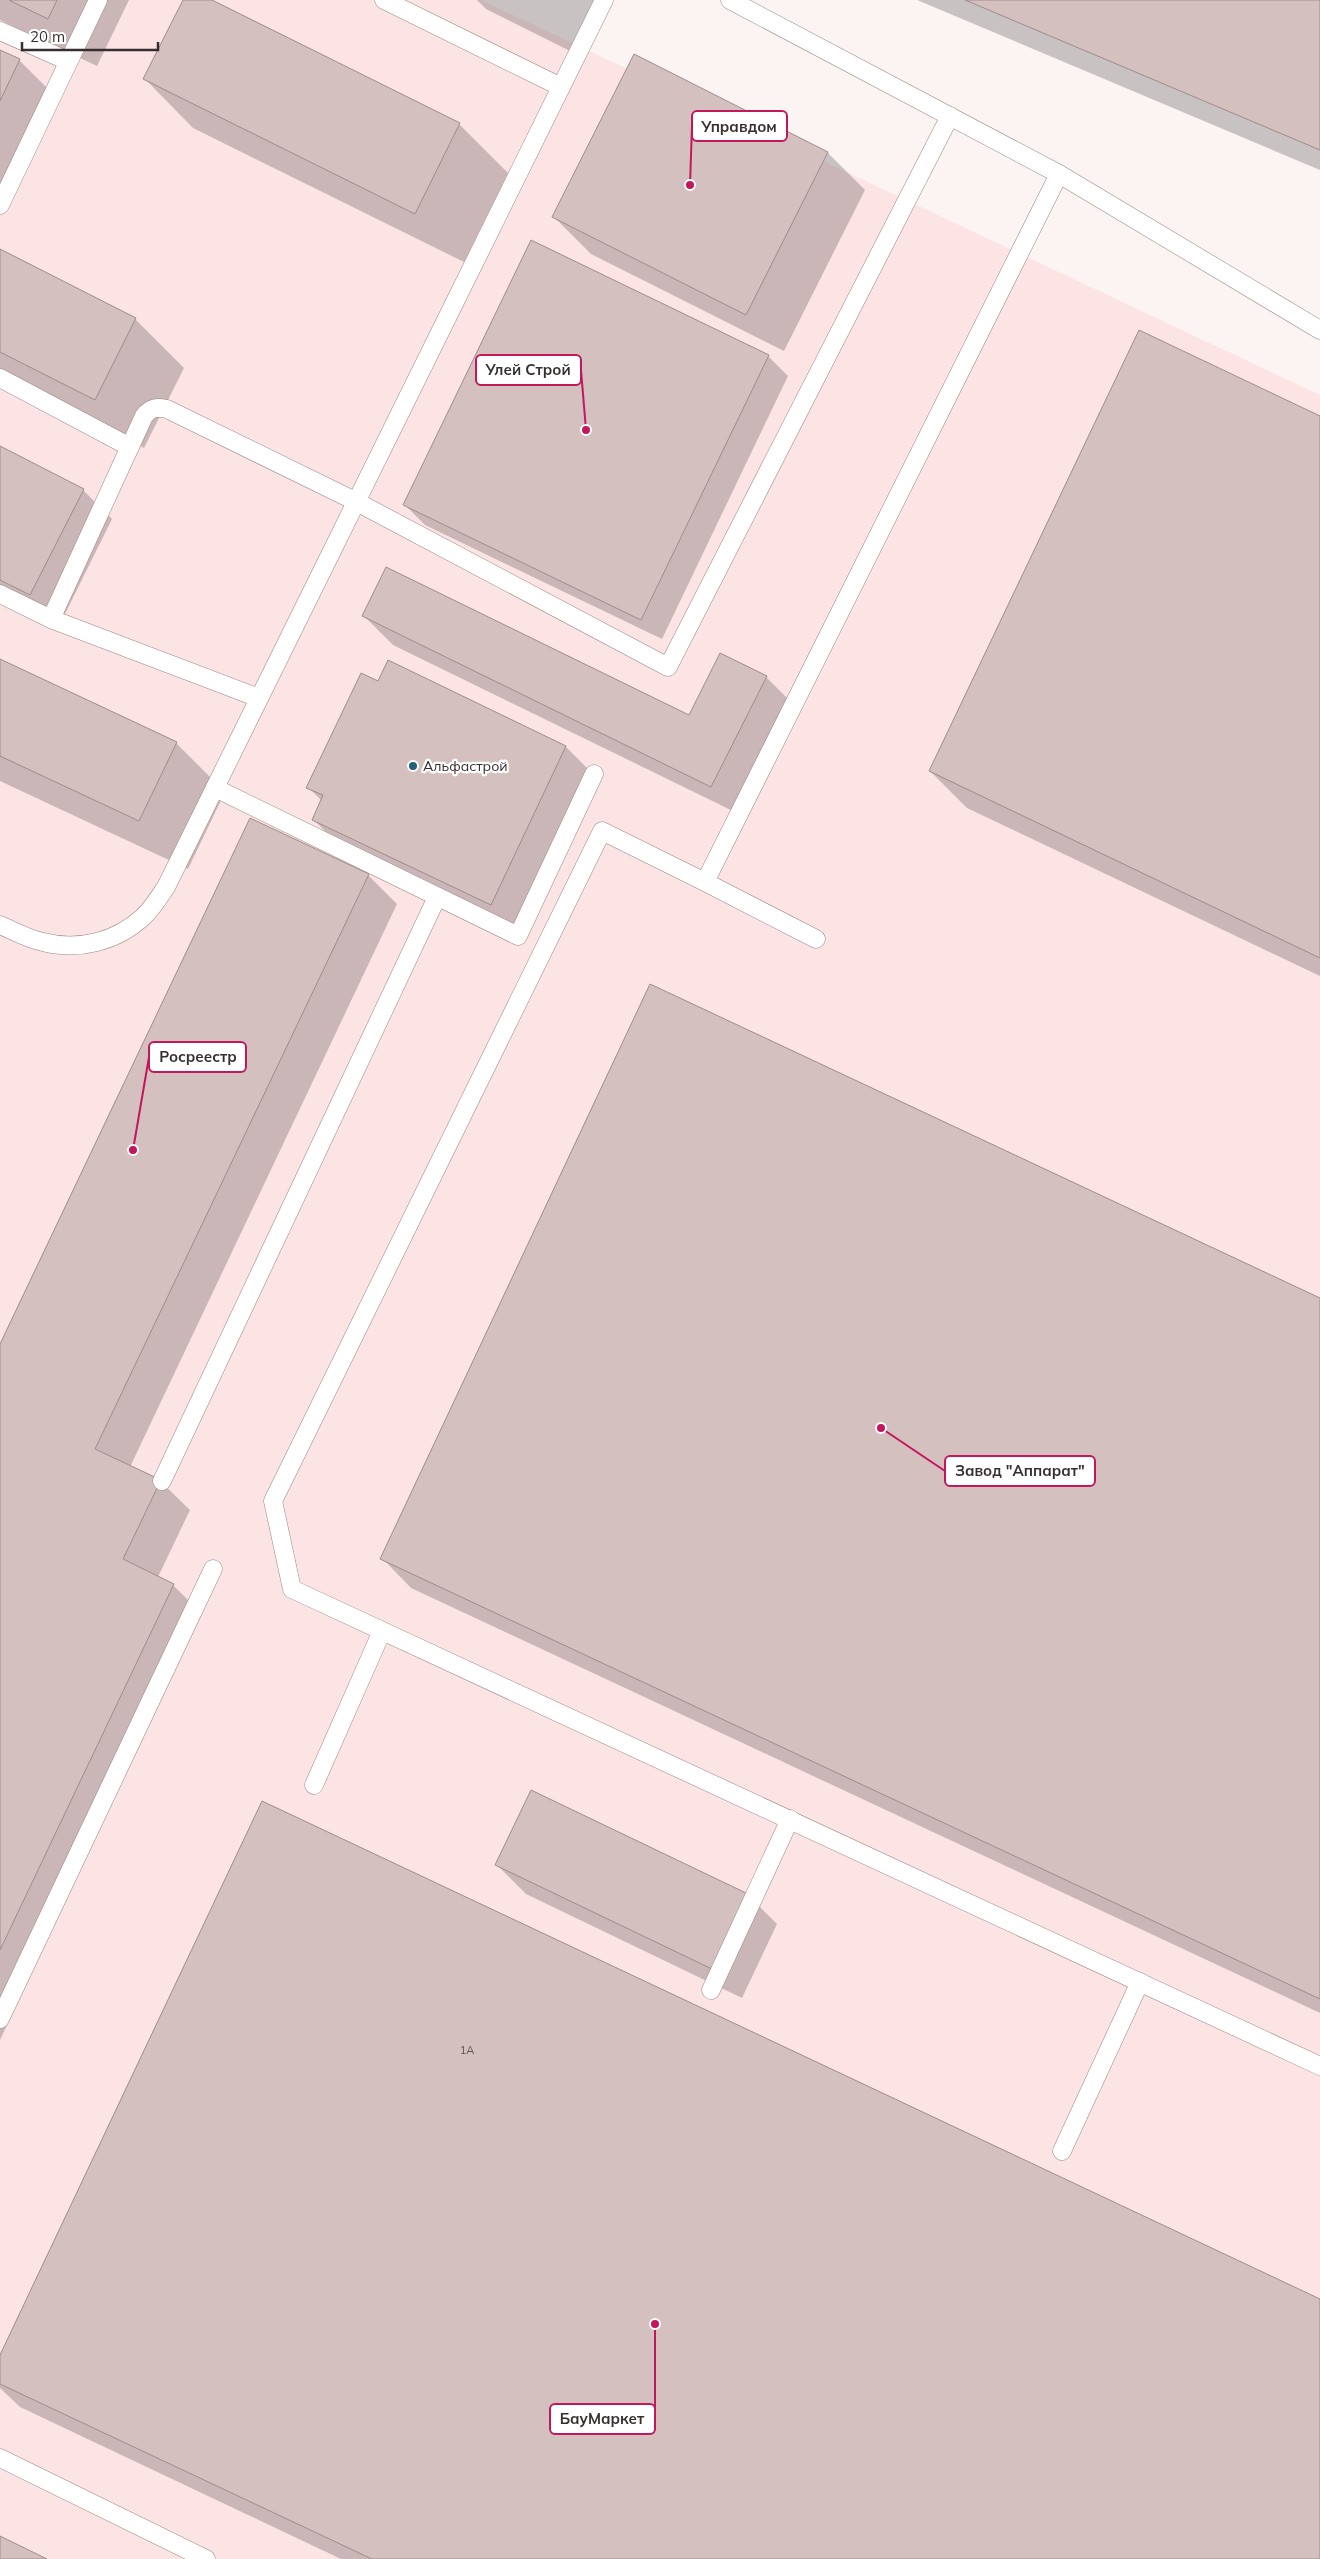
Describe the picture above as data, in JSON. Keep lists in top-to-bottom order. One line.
{"places":["Управдом","Улей Строй","Альфастрой","Росреестр","Завод \"Аппарат\"","БауМаркет"],"house_numbers":["1А"],"scale_bar":"20 m"}
